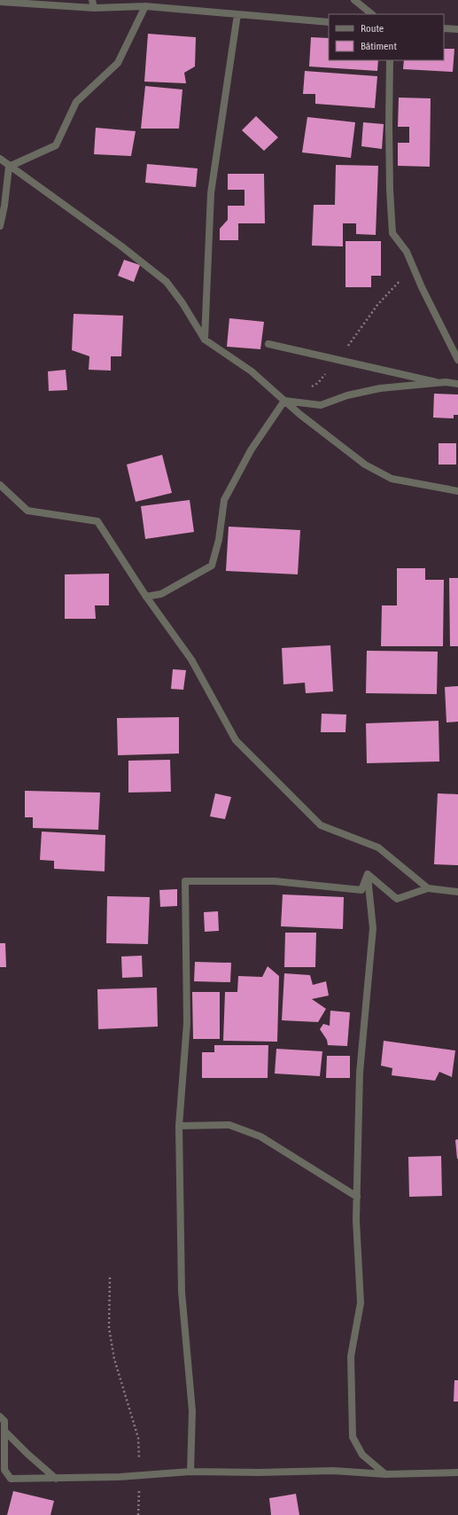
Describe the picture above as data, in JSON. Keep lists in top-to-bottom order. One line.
{"legend":["Route","Bâtiment"]}
